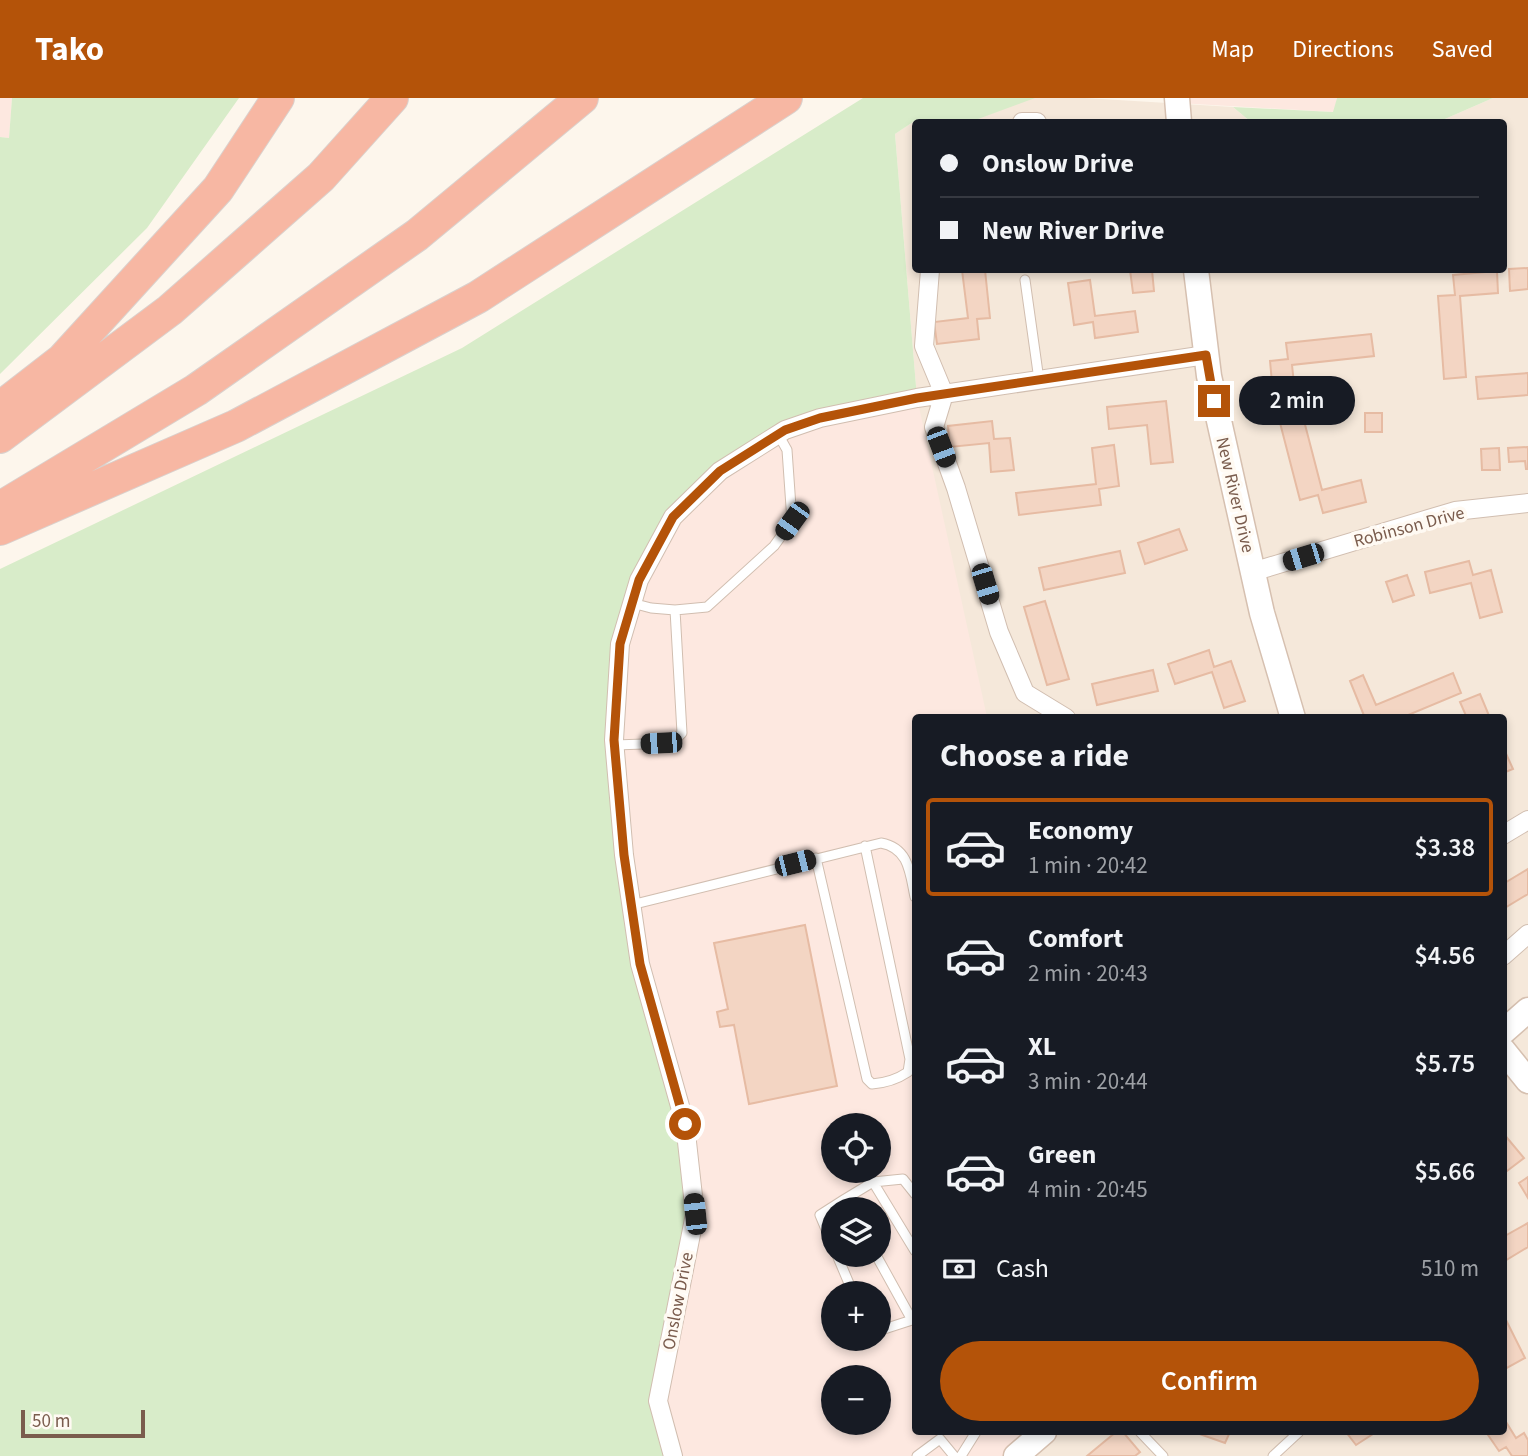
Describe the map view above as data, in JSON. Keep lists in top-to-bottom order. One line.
{"streets":{"street":["New River Drive","Robinson Drive","Onslow Drive"]},"crossings":[["New River Drive","Robinson Drive"],["New River Drive","Onslow Drive"]],"scale_bar":"50 m","page":{"header":"Tako","nav":["Map","Directions","Saved"],"banner":["Onslow Drive","New River Drive"],"bubble":"2 min","heading":"Choose a ride","list":[{"name":"Economy","note":"1 min · 20:42","value":"$3.38"},{"name":"Comfort","note":"2 min · 20:43","value":"$4.56"},{"name":"XL","note":"3 min · 20:44","value":"$5.75"},{"name":"Green","note":"4 min · 20:45","value":"$5.66"}],"map_buttons":["+","−"],"pay":["Cash","510 m"],"buttons":"Confirm","scale":"50 m"}}
